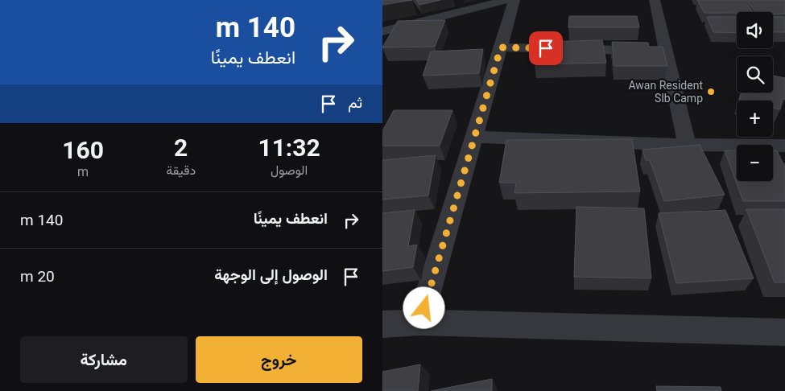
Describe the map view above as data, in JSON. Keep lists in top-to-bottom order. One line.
{"places":["Awan Resident Slb Camp"],"page":{"turn":["140 m","انعطف يمينًا"],"map_buttons":["+","−"],"then":"ثم","eta":["11:32","الوصول","2","دقيقة","160","m"],"list":[{"name":"انعطف يمينًا","value":"140 m"},{"name":"الوصول إلى الوجهة","value":"20 m"}],"buttons":["خروج","مشاركة"]}}
